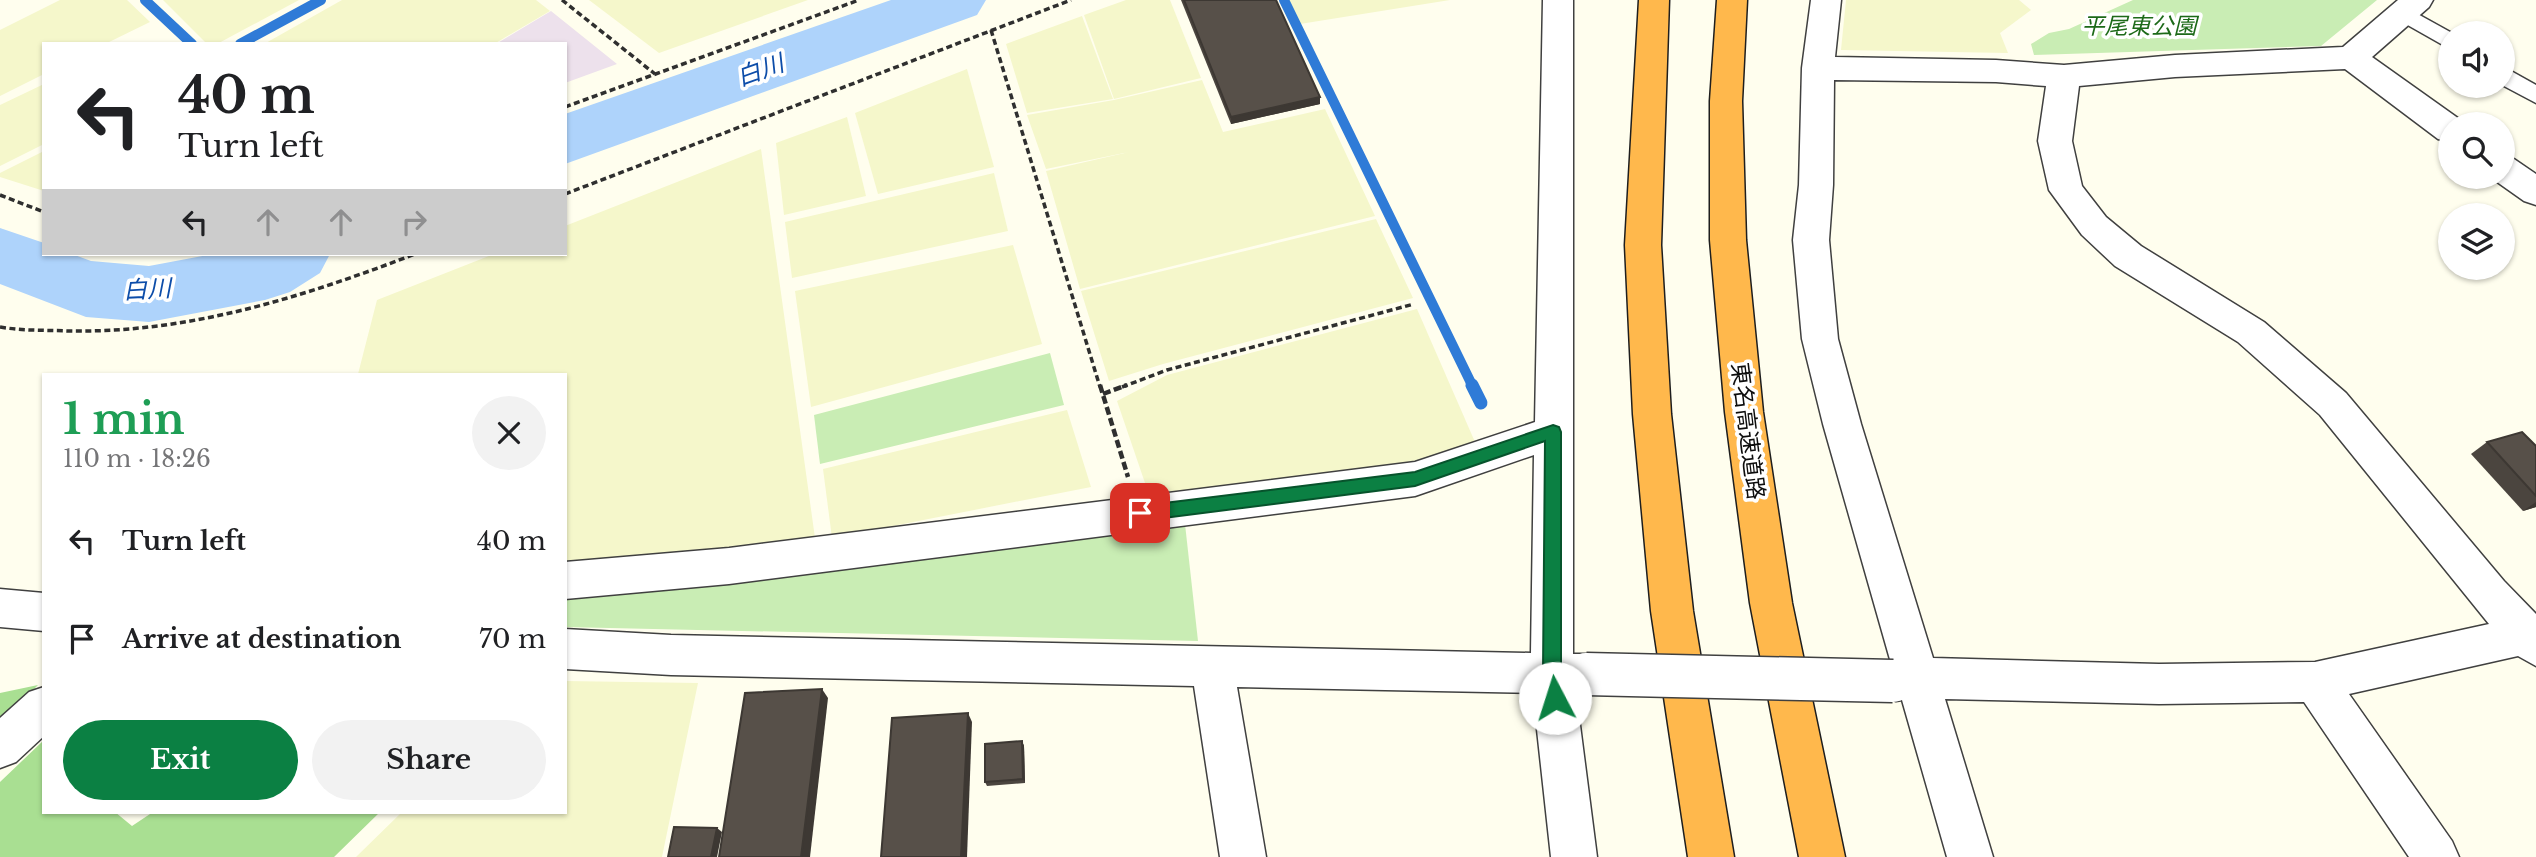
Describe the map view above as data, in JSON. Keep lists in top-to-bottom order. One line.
{"streets":{"highway":["東名高速道路"]},"water":["白川"],"parks":["平尾東公園"],"page":{"turn":["40 m","Turn left"],"heading":["1 min","110 m · 18:26"],"list":[{"name":"Turn left","value":"40 m"},{"name":"Arrive at destination","value":"70 m"}],"buttons":["Exit","Share"]}}
